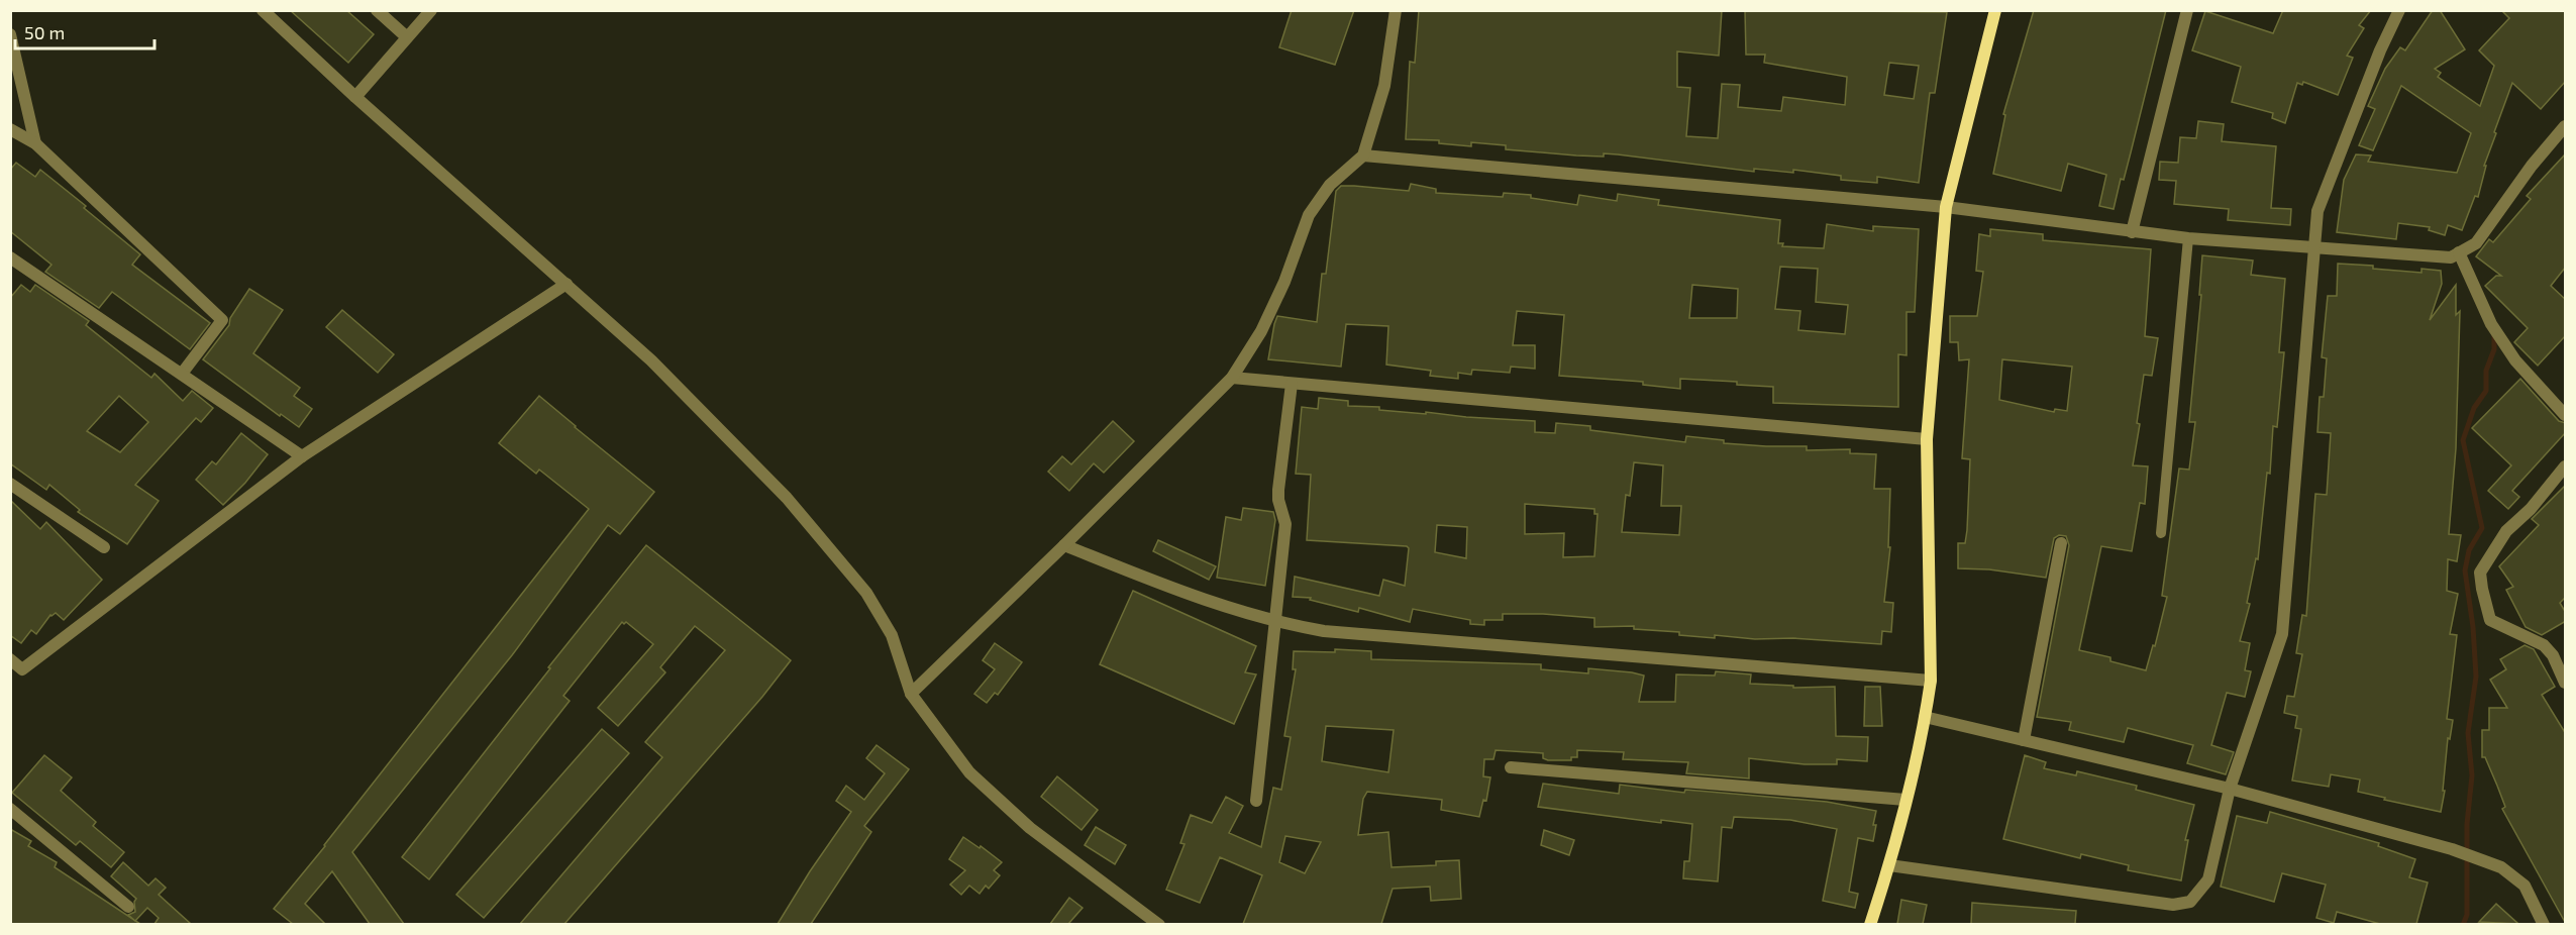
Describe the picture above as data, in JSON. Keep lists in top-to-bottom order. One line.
{"scale_bar":"50 m"}
